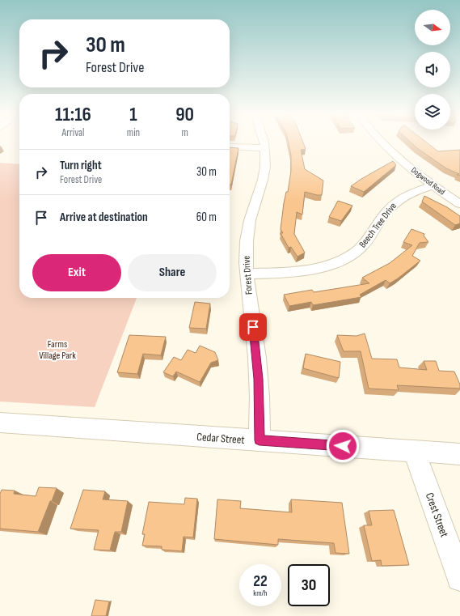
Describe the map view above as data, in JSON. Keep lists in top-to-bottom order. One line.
{"streets":{"street":["Dogwood Road","Beech Tree Drive","Forest Drive","Cedar Street","Crest Street"]},"crossings":[["Dogwood Road","Beech Tree Drive"],["Beech Tree Drive","Forest Drive"],["Forest Drive","Cedar Street"],["Cedar Street","Crest Street"]],"parks":["Farms Village Park"],"north":"right","page":{"turn":["30 m","Forest Drive"],"eta":["11:16","Arrival","1","min","90","m"],"list":[{"name":"Turn right","note":"Forest Drive","value":"30 m"},{"name":"Arrive at destination","value":"60 m"}],"buttons":["Exit","Share"],"speed":"22 km/h","limit":"30"}}
